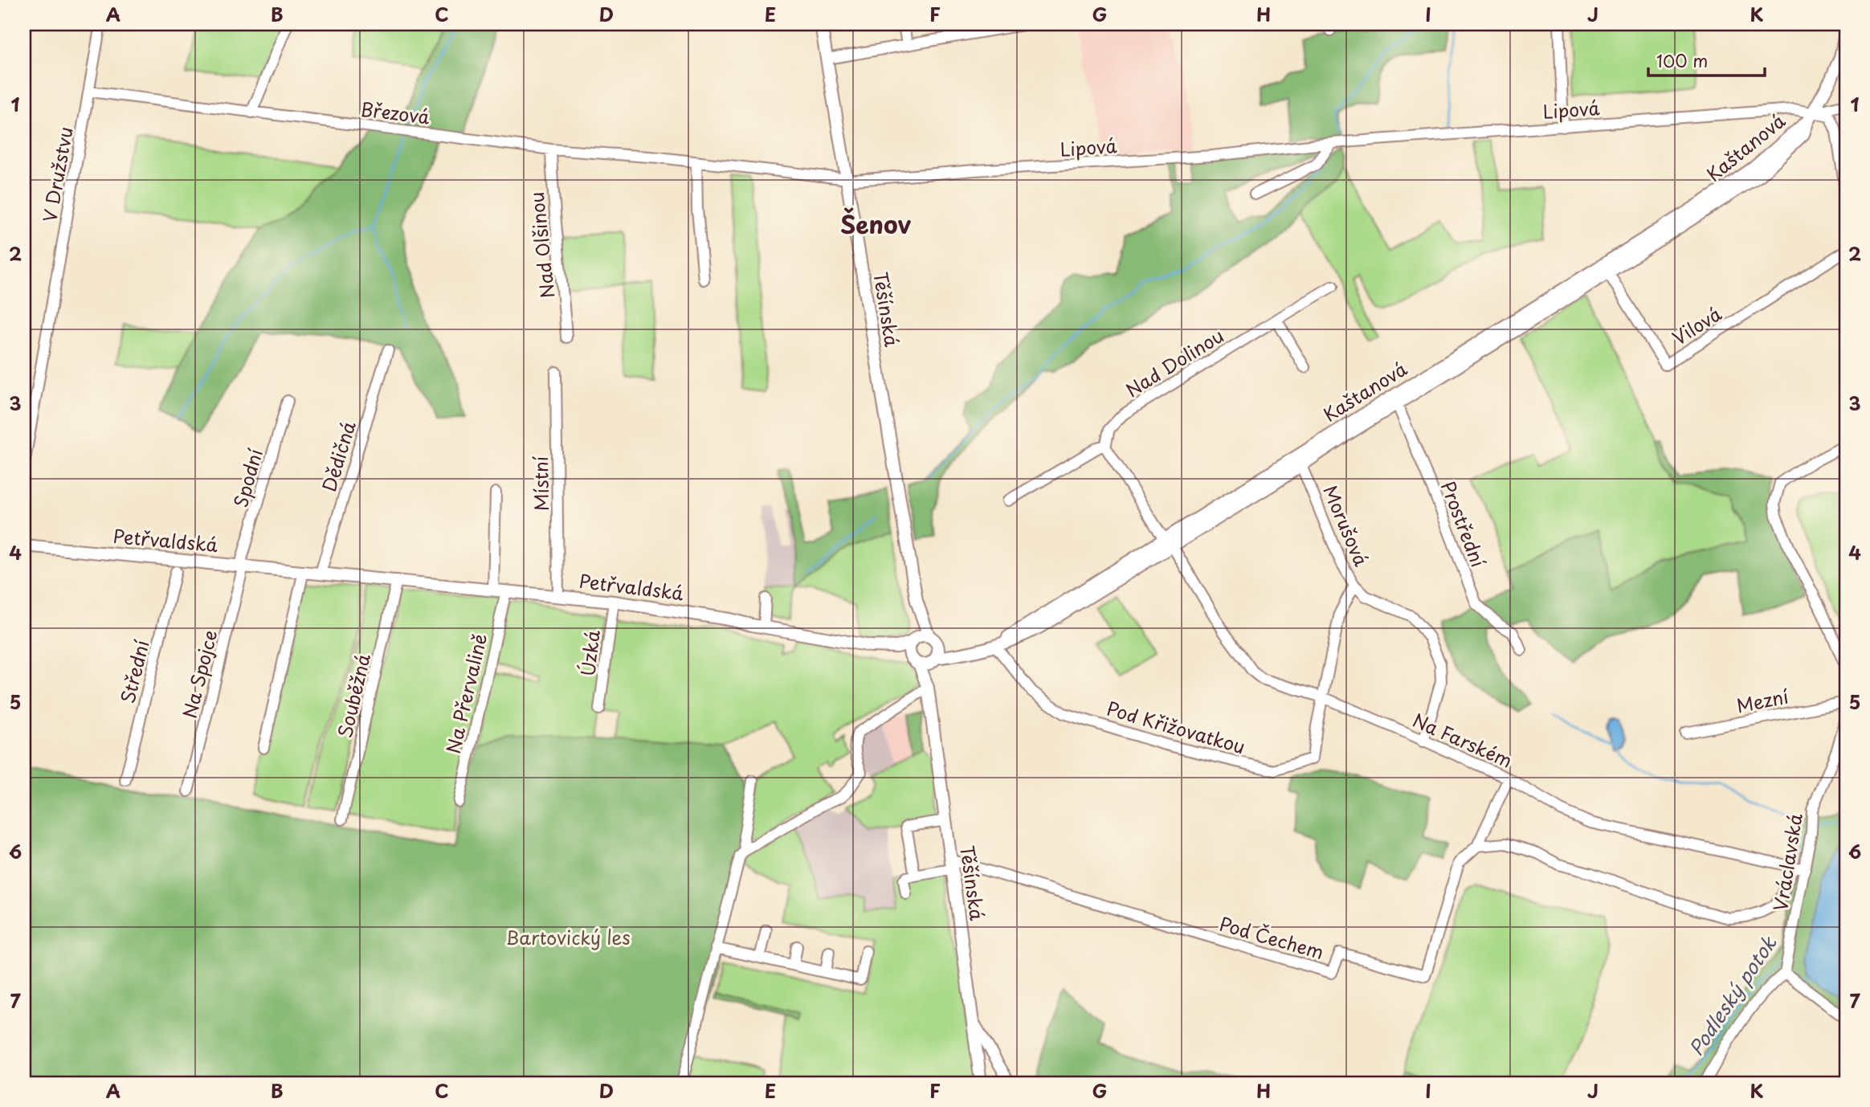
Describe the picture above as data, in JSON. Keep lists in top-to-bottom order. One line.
{"streets":{"main road":["Kaštanová","Těšínská","Petřvaldská"],"street":["Lipová","Březová","V Družstvu","Nad Olšinou","Vilová","Nad Dolinou","Dědičná","Spodní","Místní","Prostřední","Morušová","Úzká","Střední","Na Spojce","Na Přervalině","Souběžná","Mezní","Pod Křižovatkou","Na Farském","Vráclavská","Pod Čechem"]},"crossings":[["Lipová","Březová"],["Lipová","Kaštanová"],["Lipová","Těšínská"],["Březová","V Družstvu"],["Březová","Nad Olšinou"],["Březová","Těšínská"],["Kaštanová","Těšínská"],["Kaštanová","Vilová"],["Kaštanová","Prostřední"],["Kaštanová","Morušová"],["Kaštanová","Petřvaldská"],["Kaštanová","Pod Křižovatkou"],["Kaštanová","Na Farském"],["Těšínská","Petřvaldská"],["Těšínská","Pod Čechem"],["Nad Dolinou","Na Farském"],["Dědičná","Petřvaldská"],["Spodní","Petřvaldská"],["Spodní","Na Spojce"],["Místní","Petřvaldská"],["Morušová","Pod Křižovatkou"],["Morušová","Na Farském"],["Petřvaldská","Úzká"],["Petřvaldská","Na Spojce"],["Petřvaldská","Na Přervalině"],["Petřvaldská","Souběžná"],["Pod Křižovatkou","Na Farském"],["Na Farském","Vráclavská"],["Na Farském","Pod Čechem"]],"districts":["Šenov"],"water":["Podleský potok"],"parks":["Bartovický les"],"scale_bar":"100 m","grid":{"columns":["A","B","C","D","E","F","G","H","I","J","K"],"rows":["1","2","3","4","5","6","7"]}}
